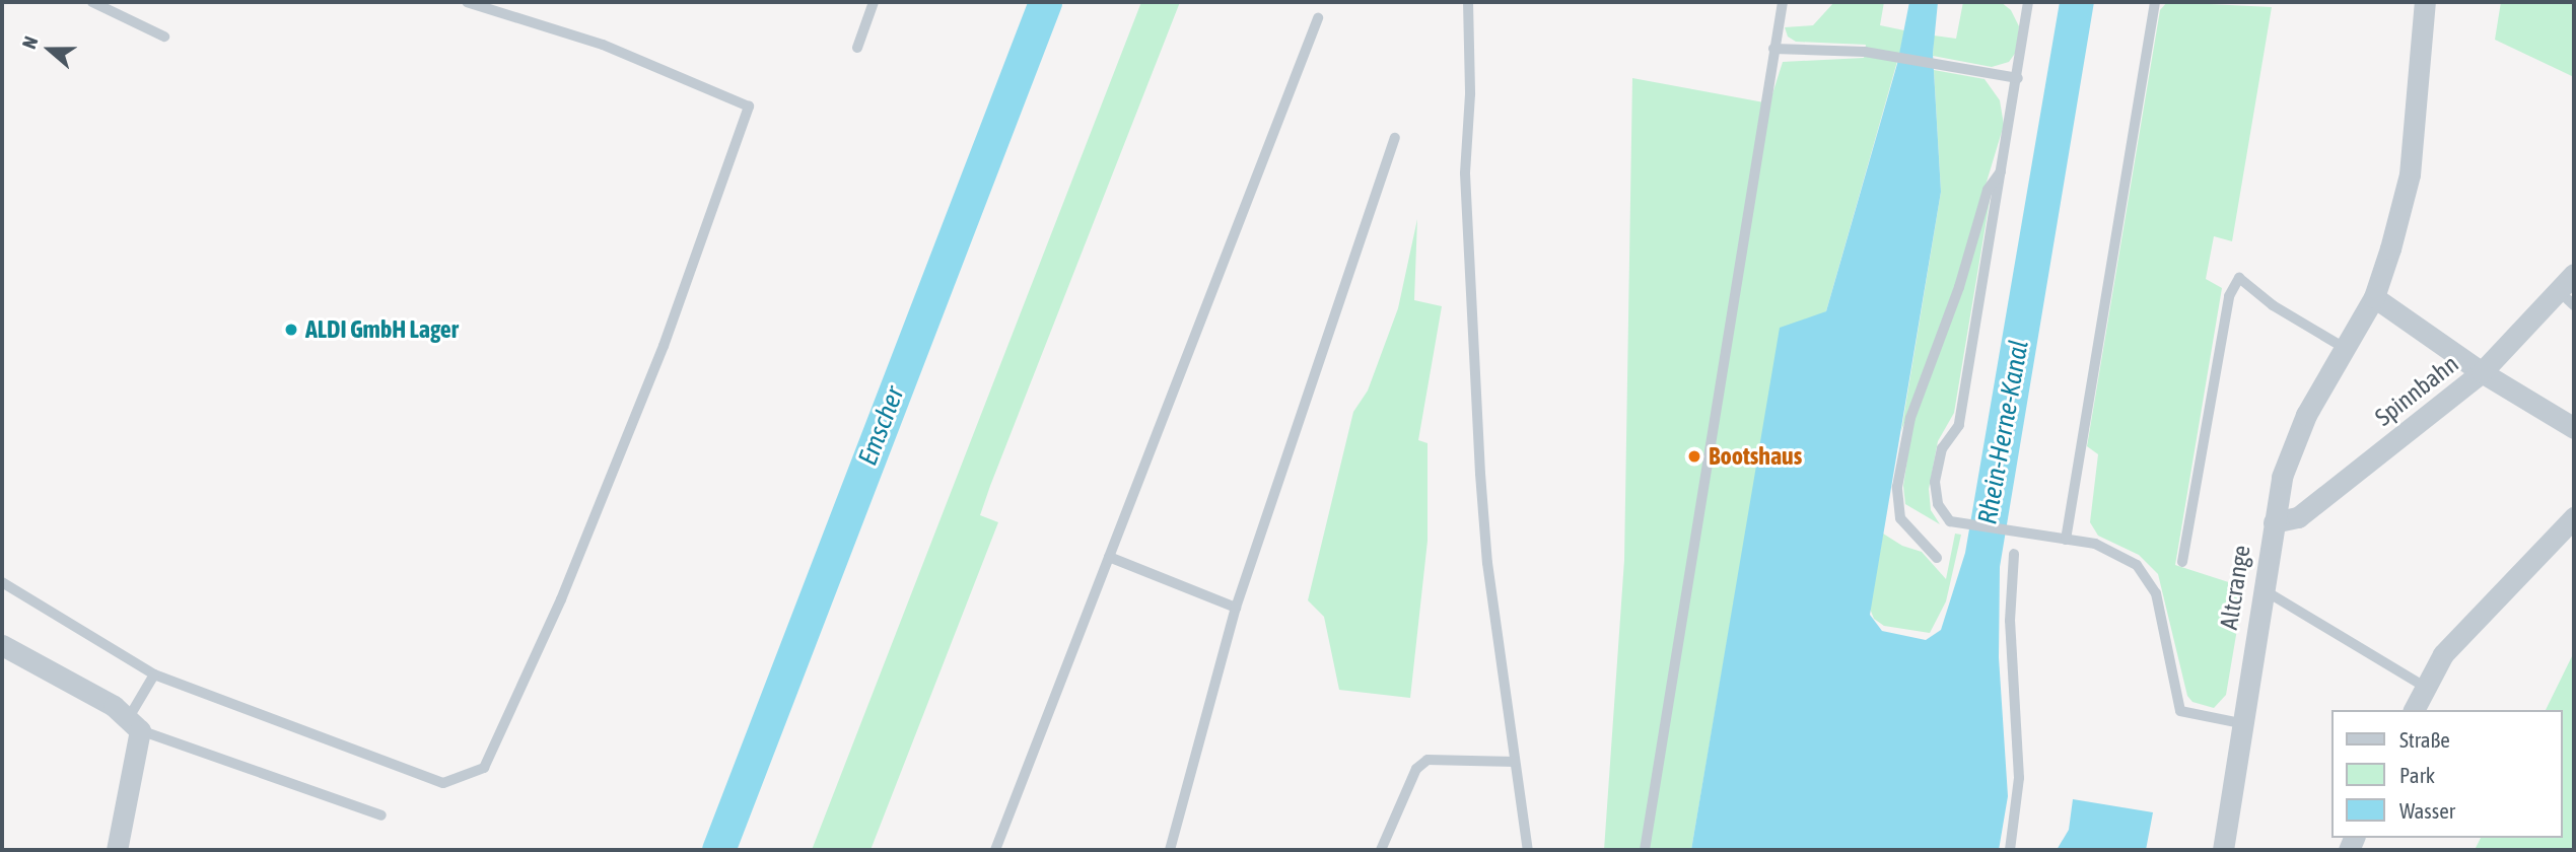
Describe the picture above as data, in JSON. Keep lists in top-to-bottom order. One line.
{"streets":{"street":["Spinnbahn","Altcrange"]},"crossings":[["Spinnbahn","Altcrange"]],"water":["Emscher","Rhein-Herne-Kanal"],"places":["ALDI GmbH Lager","Bootshaus"],"legend":["Straße","Park","Wasser"],"north":"left"}
